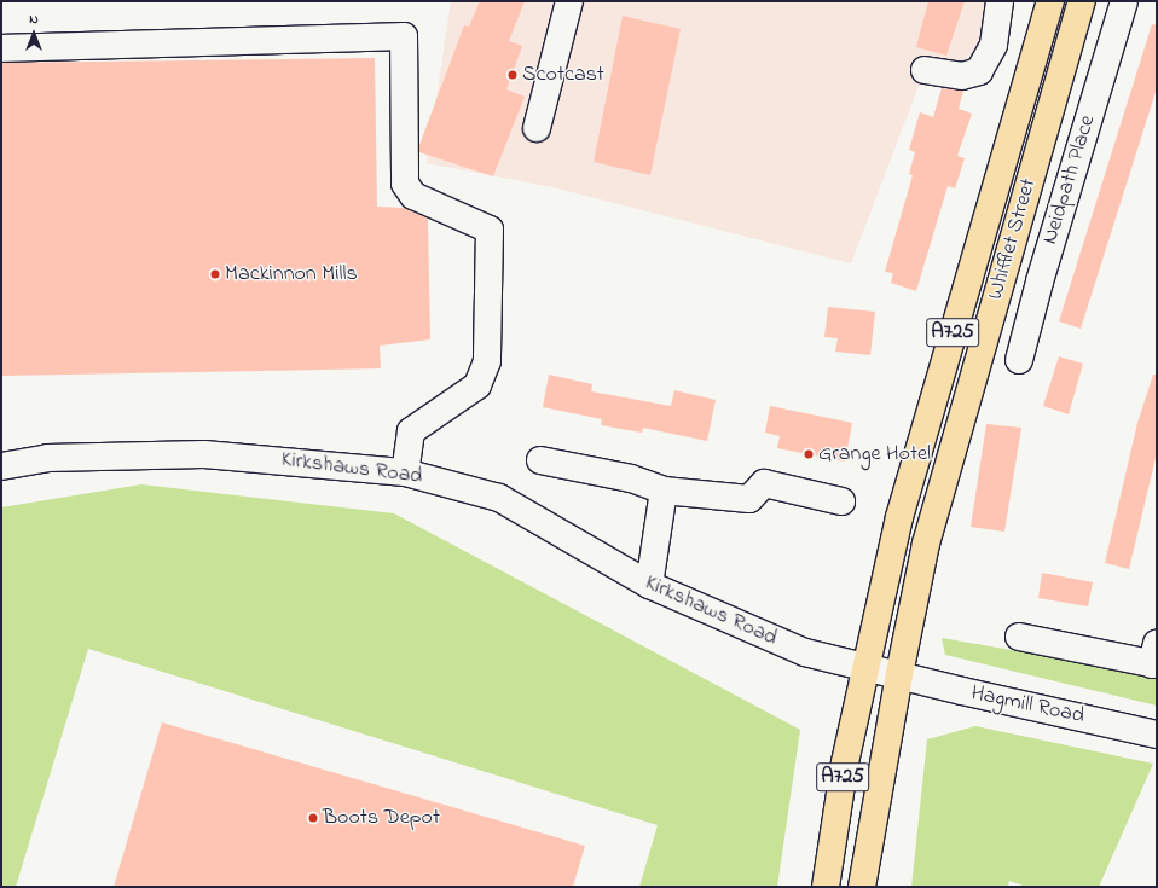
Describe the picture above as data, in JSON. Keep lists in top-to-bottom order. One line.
{"streets":{"main road":["Whifflet Street","A725"],"street":["Neidpath Place","Kirkshaws Road","Hagmill Road"]},"crossings":[["Whifflet Street","A725"],["Whifflet Street","Kirkshaws Road"],["Whifflet Street","Hagmill Road"],["A725","Kirkshaws Road"],["A725","Hagmill Road"],["Kirkshaws Road","Hagmill Road"]],"places":["Scotcast","Mackinnon Mills","Grange Hotel","Boots Depot"],"north":"top"}
